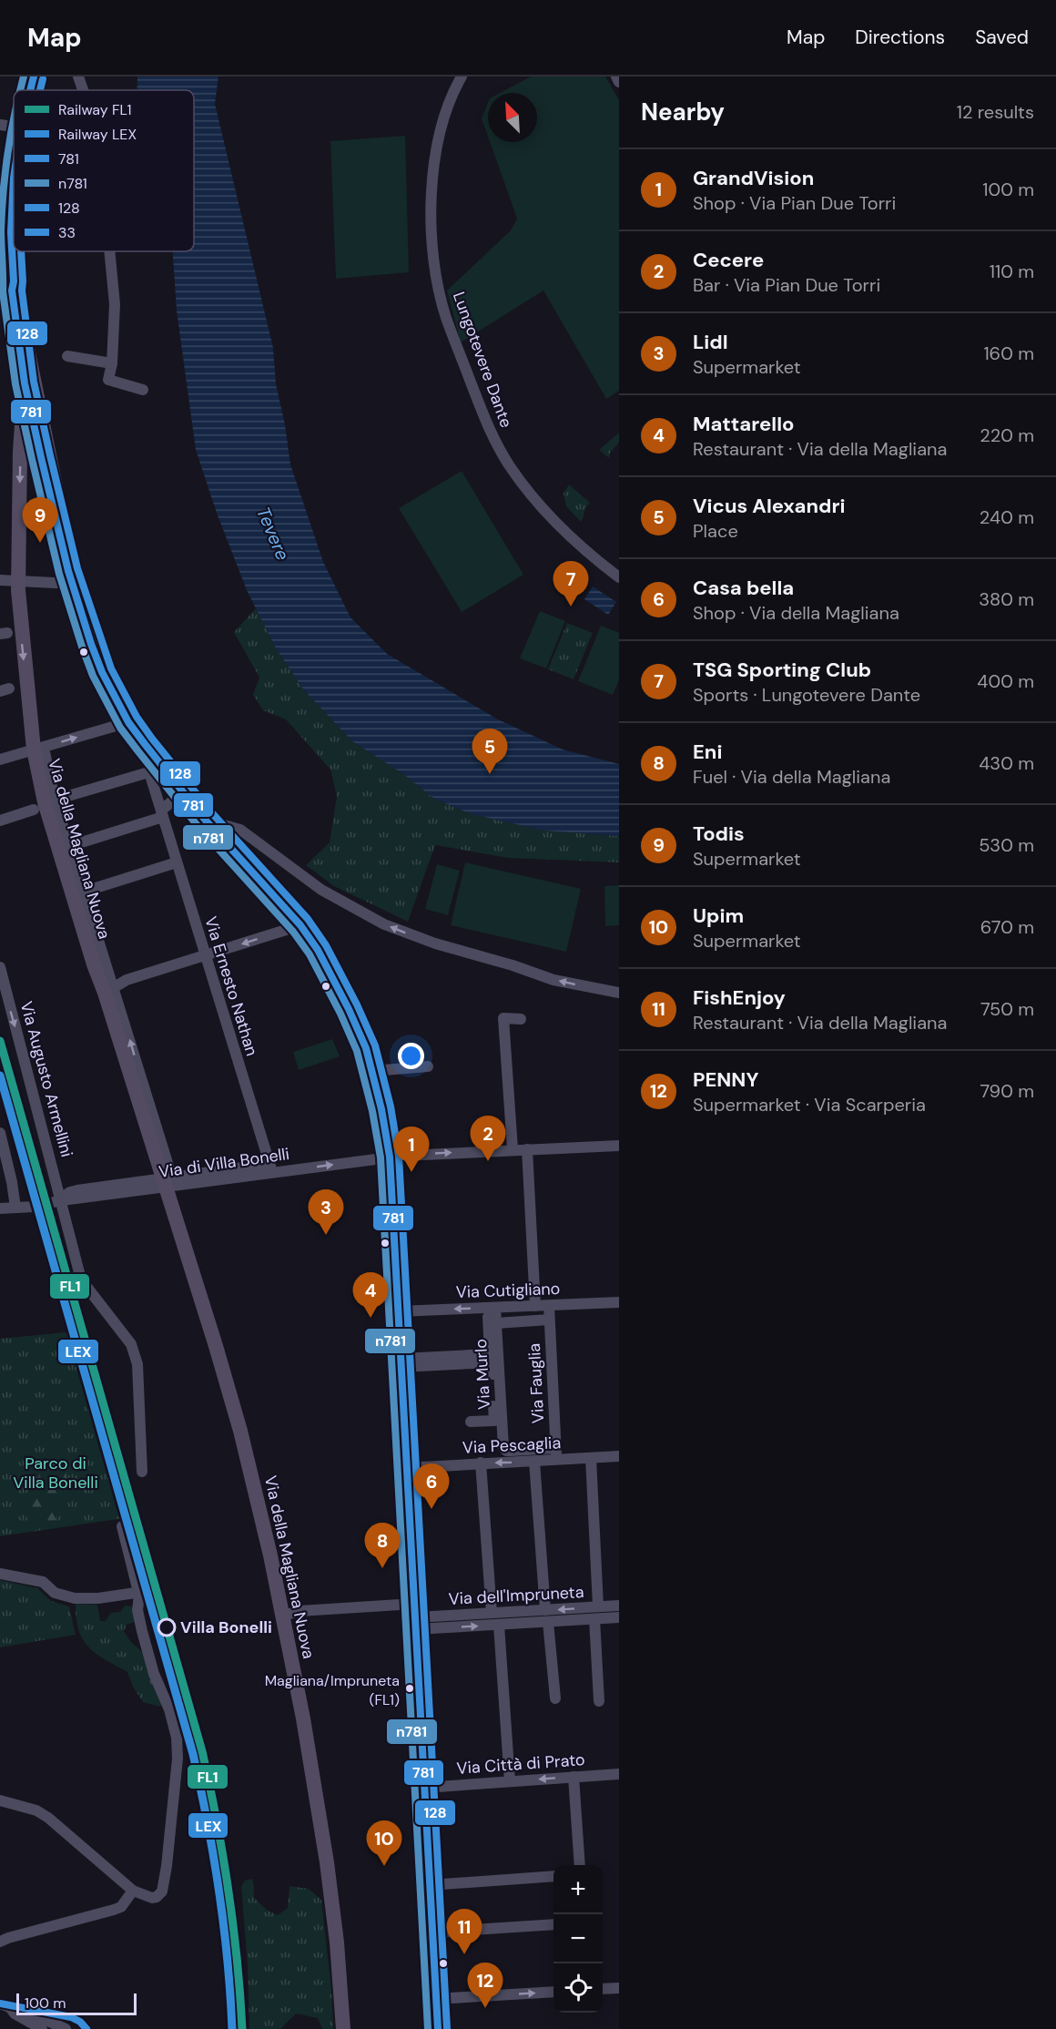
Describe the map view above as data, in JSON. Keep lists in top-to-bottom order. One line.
{"streets":{"main road":["Via della Magliana Nuova"],"street":["Lungotevere Dante","Via Ernesto Nathan","Via Augusto Armellini","Via di Villa Bonelli","Via Cutigliano","Via Murlo","Via Fauglia","Via Pescaglia","Via dell'Impruneta","Via Città di Prato"]},"crossings":[["Via della Magliana Nuova","Via di Villa Bonelli"],["Via Ernesto Nathan","Via di Villa Bonelli"],["Via Augusto Armellini","Via di Villa Bonelli"],["Via Cutigliano","Via Murlo"],["Via Cutigliano","Via Fauglia"],["Via Murlo","Via Fauglia"],["Via Fauglia","Via Pescaglia"]],"one_way":["Via di Villa Bonelli","Via Cutigliano"],"water":["Tevere"],"parks":["Parco di Villa Bonelli"],"places":["Villa Bonelli","Magliana/Impruneta (FL1)"],"lines":["transit line 781","transit line n781","transit line 128","rail line FL1","rail line LEX","transit line 33"],"legend":["Railway FL1","Railway LEX","781","n781","128","33"],"scale_bar":"100 m","north":"top left","page":{"header":"Map","nav":["Map","Directions","Saved"],"heading":["Nearby","12 results"],"list":[{"mark":"1","name":"GrandVision","note":"Shop · Via Pian Due Torri","value":"100 m"},{"mark":"2","name":"Cecere","note":"Bar · Via Pian Due Torri","value":"110 m"},{"mark":"3","name":"Lidl","note":"Supermarket","value":"160 m"},{"mark":"4","name":"Mattarello","note":"Restaurant · Via della Magliana","value":"220 m"},{"mark":"5","name":"Vicus Alexandri","note":"Place","value":"240 m"},{"mark":"6","name":"Casa bella","note":"Shop · Via della Magliana","value":"380 m"},{"mark":"7","name":"TSG Sporting Club","note":"Sports · Lungotevere Dante","value":"400 m"},{"mark":"8","name":"Eni","note":"Fuel · Via della Magliana","value":"430 m"},{"mark":"9","name":"Todis","note":"Supermarket","value":"530 m"},{"mark":"10","name":"Upim","note":"Supermarket","value":"670 m"},{"mark":"11","name":"FishEnjoy","note":"Restaurant · Via della Magliana","value":"750 m"},{"mark":"12","name":"PENNY","note":"Supermarket · Via Scarperia","value":"790 m"}],"pins":["9","7","5","2","1","3","4","6","8","10","11","12"],"map_buttons":["+","−"],"scale":"100 m"}}
